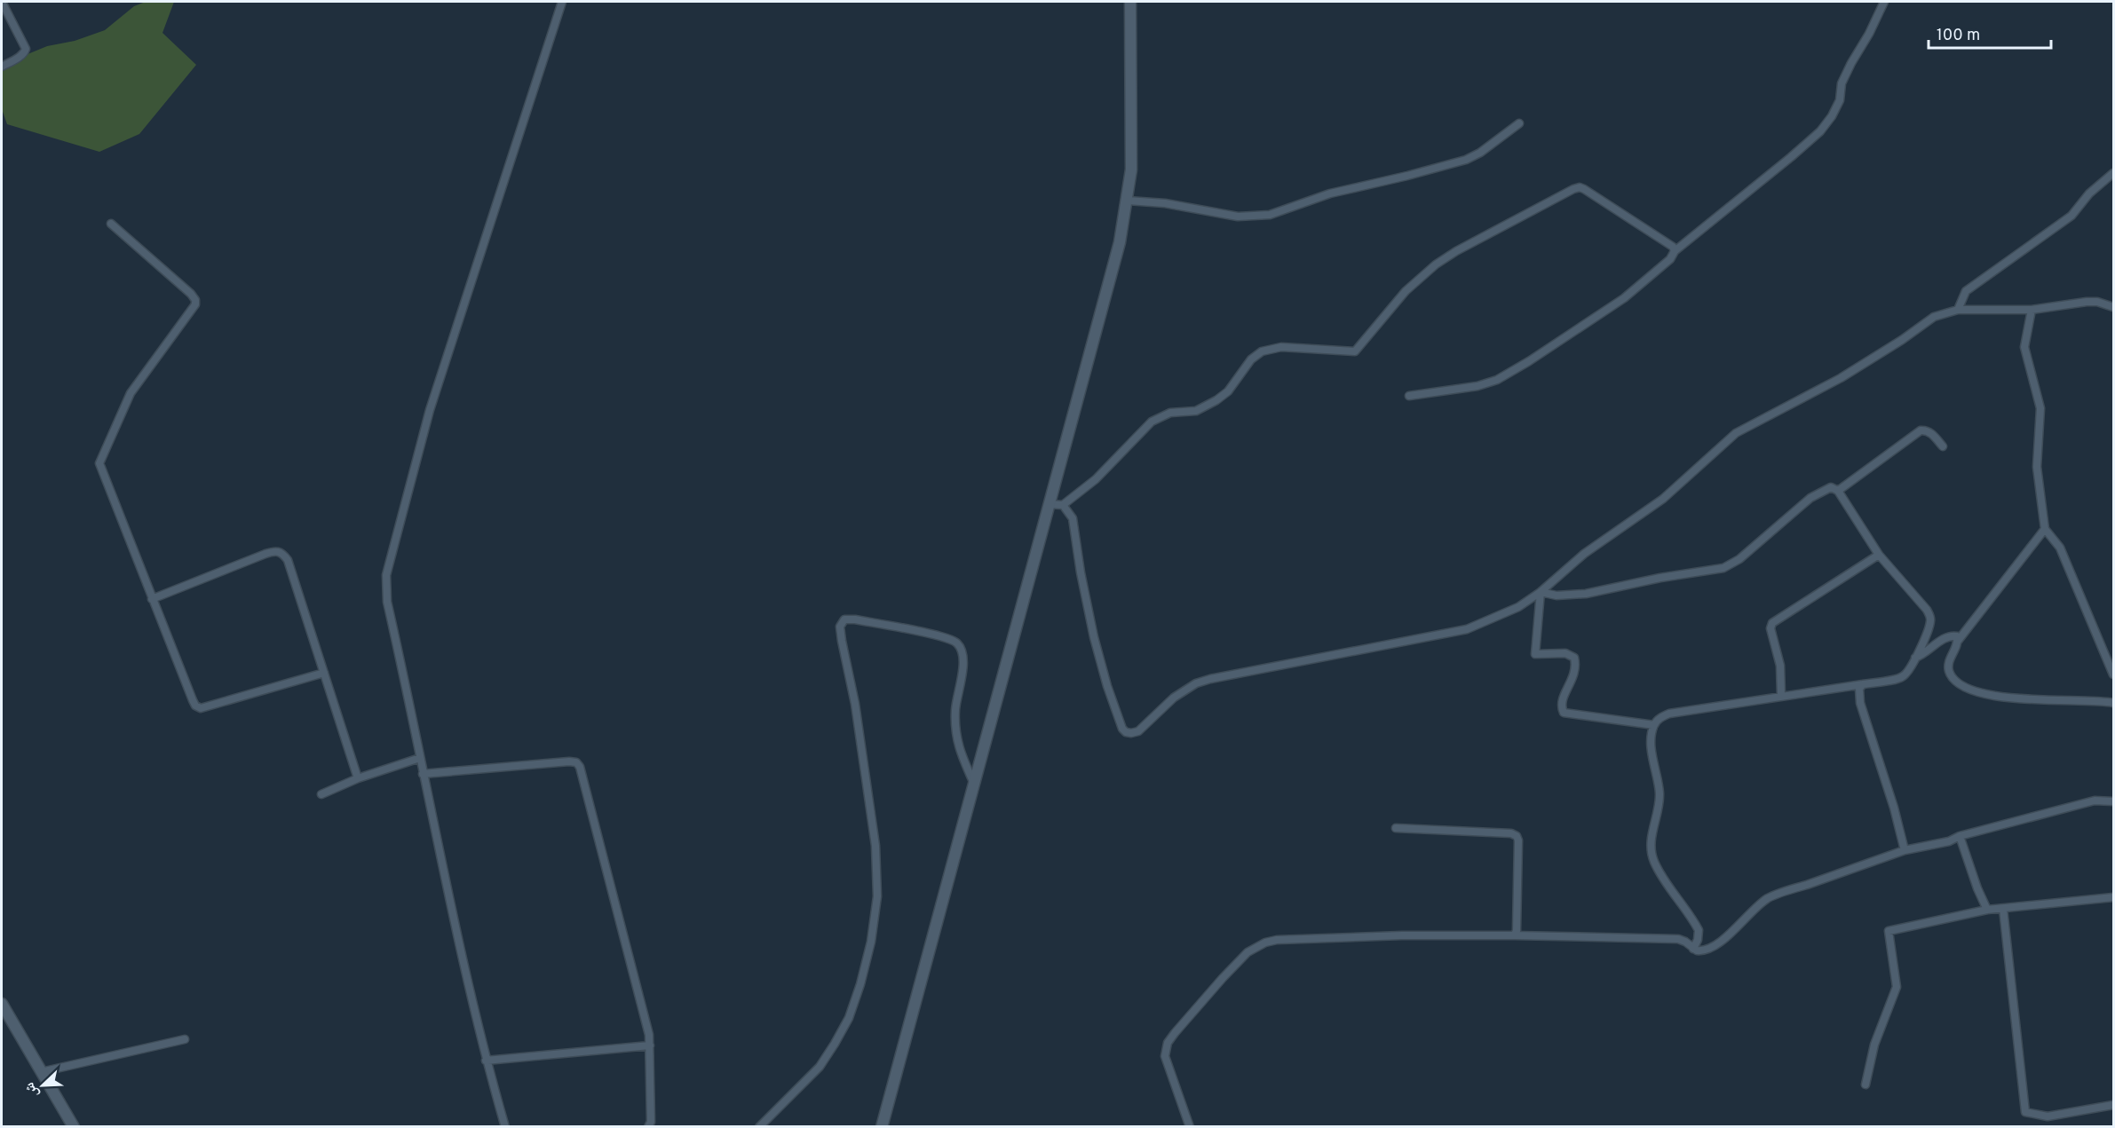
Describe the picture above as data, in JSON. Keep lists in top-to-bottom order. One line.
{"scale_bar":"100 m","north":"bottom left"}
